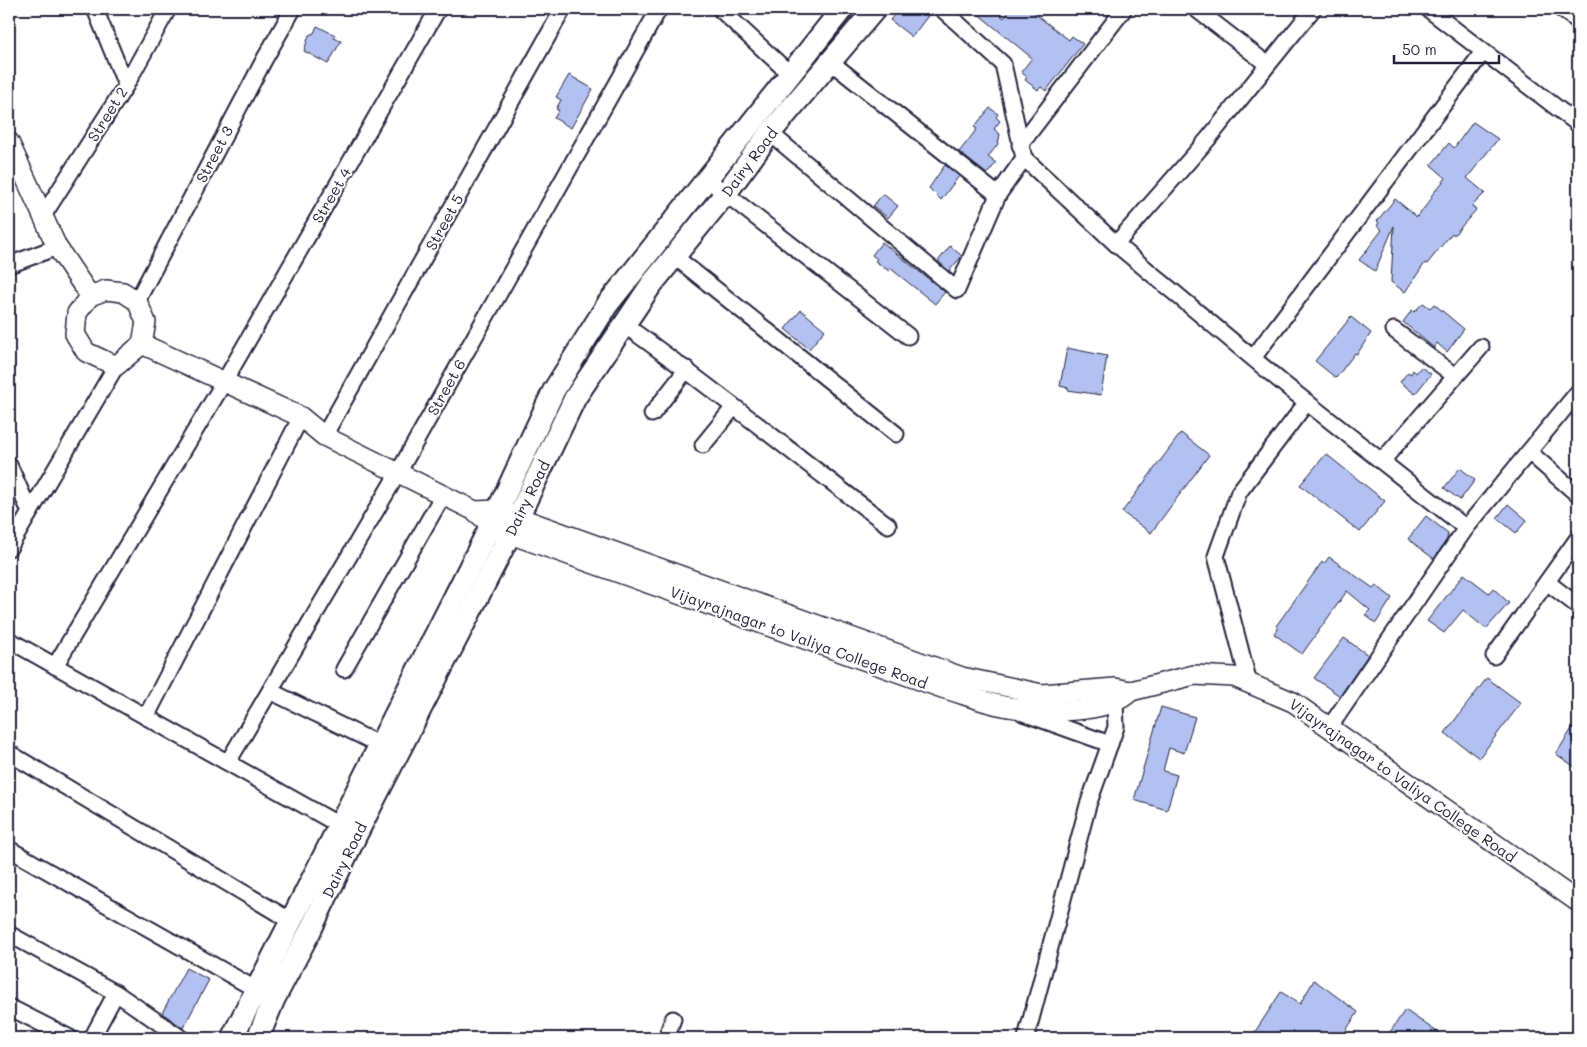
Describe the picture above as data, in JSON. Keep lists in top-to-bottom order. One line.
{"streets":{"main road":["Dairy Road"],"street":["Street 2","Street 3","Street 4","Street 5","Street 6","Vijayrajnagar to Valiya College Road"]},"crossings":[["Street 3","Vijayrajnagar to Valiya College Road"],["Dairy Road","Vijayrajnagar to Valiya College Road"],["Street 4","Vijayrajnagar to Valiya College Road"],["Street 5","Vijayrajnagar to Valiya College Road"],["Street 6","Vijayrajnagar to Valiya College Road"]],"scale_bar":"50 m"}
